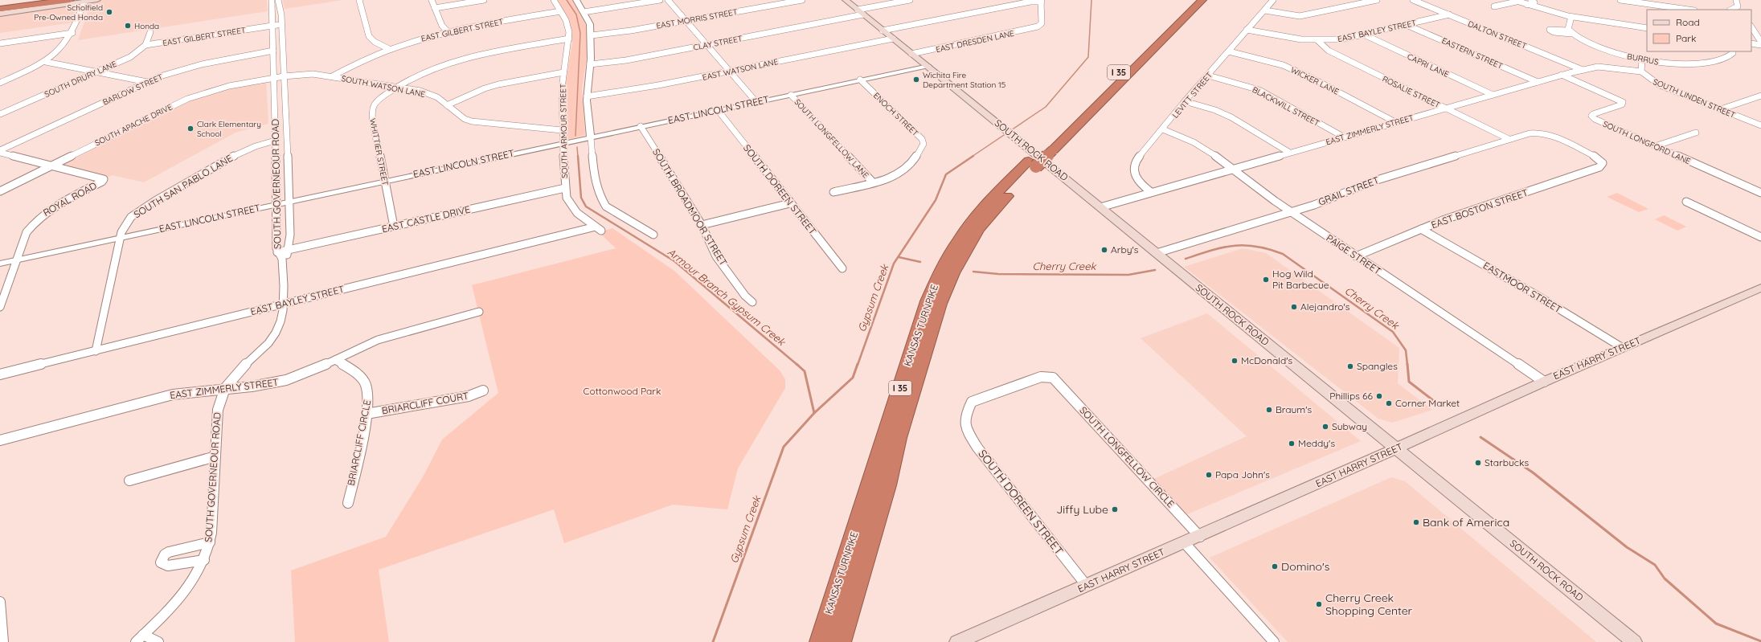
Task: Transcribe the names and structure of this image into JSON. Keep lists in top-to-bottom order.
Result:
{
  "streets": {
    "highway": ["I 35", "KANSAS TURNPIKE"],
    "main road": ["SOUTH ROCK ROAD", "EAST HARRY STREET"],
    "street": [
      "EAST MORRIS STREET",
      "EAST GILBERT STREET",
      "EAST BAYLEY STREET",
      "DALTON STREET",
      "EAST DRESDEN LANE",
      "CLAY STREET",
      "EASTERN STREET",
      "BURRUS",
      "CAPRI LANE",
      "EAST WATSON LANE",
      "SOUTH DRURY LANE",
      "WICKER LANE",
      "SOUTH WATSON LANE",
      "BARLOW STREET",
      "ROSALIE STREET",
      "LEVITT STREET",
      "SOUTH LINDEN STREET",
      "BLACKWILL STREET",
      "EAST LINCOLN STREET",
      "ENOCH STREET",
      "SOUTH APACHE DRIVE",
      "EAST ZIMMERLY STREET",
      "SOUTH ARMOUR STREET",
      "SOUTH LONGFELLOW LANE",
      "SOUTH LONGFORD LANE",
      "WHITTIER STREET",
      "SOUTH GOVERNEOUR ROAD",
      "SOUTH SAN PABLO LANE",
      "SOUTH DOREEN STREET",
      "GRAIL STREET",
      "ROYAL ROAD",
      "SOUTH BROADMOOR STREET",
      "EAST BOSTON STREET",
      "EAST CASTLE DRIVE",
      "PAIGE STREET",
      "EASTMOOR STREET",
      "BRIARCLIFF COURT",
      "BRIARCLIFF CIRCLE",
      "SOUTH LONGFELLOW CIRCLE"
    ]
  },
  "crossings": [
    ["EAST GILBERT STREET", "SOUTH DRURY LANE"],
    ["EAST GILBERT STREET", "SOUTH WATSON LANE"],
    ["EAST GILBERT STREET", "SOUTH ARMOUR STREET"],
    ["EAST GILBERT STREET", "SOUTH GOVERNEOUR ROAD"],
    ["EAST BAYLEY STREET", "DALTON STREET"],
    ["EAST BAYLEY STREET", "EASTERN STREET"],
    ["EAST BAYLEY STREET", "CAPRI LANE"],
    ["EAST BAYLEY STREET", "ROSALIE STREET"],
    ["EAST BAYLEY STREET", "LEVITT STREET"],
    ["EAST BAYLEY STREET", "SOUTH ARMOUR STREET"],
    ["EAST BAYLEY STREET", "SOUTH GOVERNEOUR ROAD"],
    ["EAST BAYLEY STREET", "SOUTH SAN PABLO LANE"],
    ["DALTON STREET", "EAST ZIMMERLY STREET"],
    ["EAST DRESDEN LANE", "SOUTH ROCK ROAD"],
    ["CLAY STREET", "SOUTH ROCK ROAD"],
    ["EASTERN STREET", "EAST ZIMMERLY STREET"],
    ["CAPRI LANE", "EAST ZIMMERLY STREET"],
    ["EAST WATSON LANE", "SOUTH ROCK ROAD"],
    ["WICKER LANE", "LEVITT STREET"],
    ["WICKER LANE", "EAST ZIMMERLY STREET"],
    ["SOUTH WATSON LANE", "SOUTH APACHE DRIVE"],
    ["SOUTH WATSON LANE", "SOUTH ARMOUR STREET"],
    ["SOUTH WATSON LANE", "WHITTIER STREET"],
    ["SOUTH WATSON LANE", "SOUTH GOVERNEOUR ROAD"],
    ["BARLOW STREET", "SOUTH GOVERNEOUR ROAD"],
    ["ROSALIE STREET", "EAST ZIMMERLY STREET"],
    ["ROSALIE STREET", "GRAIL STREET"],
    ["LEVITT STREET", "BLACKWILL STREET"],
    ["LEVITT STREET", "EAST ZIMMERLY STREET"],
    ["LEVITT STREET", "PAIGE STREET"],
    ["SOUTH LINDEN STREET", "EAST ZIMMERLY STREET"],
    ["BLACKWILL STREET", "EAST ZIMMERLY STREET"],
    ["EAST LINCOLN STREET", "ENOCH STREET"],
    ["EAST LINCOLN STREET", "SOUTH ARMOUR STREET"],
    ["EAST LINCOLN STREET", "SOUTH LONGFELLOW LANE"],
    ["EAST LINCOLN STREET", "SOUTH ROCK ROAD"],
    ["EAST LINCOLN STREET", "WHITTIER STREET"],
    ["EAST LINCOLN STREET", "SOUTH GOVERNEOUR ROAD"],
    ["EAST LINCOLN STREET", "SOUTH SAN PABLO LANE"],
    ["EAST LINCOLN STREET", "SOUTH DOREEN STREET"],
    ["EAST LINCOLN STREET", "ROYAL ROAD"],
    ["EAST LINCOLN STREET", "SOUTH BROADMOOR STREET"],
    ["ENOCH STREET", "SOUTH LONGFELLOW LANE"],
    ["SOUTH APACHE DRIVE", "SOUTH GOVERNEOUR ROAD"],
    ["SOUTH APACHE DRIVE", "ROYAL ROAD"],
    ["EAST ZIMMERLY STREET", "SOUTH LONGFORD LANE"],
    ["EAST ZIMMERLY STREET", "SOUTH ROCK ROAD"],
    ["EAST ZIMMERLY STREET", "SOUTH GOVERNEOUR ROAD"],
    ["EAST ZIMMERLY STREET", "PAIGE STREET"],
    ["EAST ZIMMERLY STREET", "BRIARCLIFF CIRCLE"],
    ["SOUTH ARMOUR STREET", "EAST CASTLE DRIVE"],
    ["SOUTH ROCK ROAD", "GRAIL STREET"],
    ["SOUTH ROCK ROAD", "EAST HARRY STREET"],
    ["WHITTIER STREET", "EAST CASTLE DRIVE"],
    ["SOUTH GOVERNEOUR ROAD", "SOUTH SAN PABLO LANE"],
    ["SOUTH GOVERNEOUR ROAD", "EAST CASTLE DRIVE"],
    ["SOUTH DOREEN STREET", "EAST HARRY STREET"],
    ["SOUTH DOREEN STREET", "SOUTH LONGFELLOW CIRCLE"],
    ["GRAIL STREET", "EAST BOSTON STREET"],
    ["GRAIL STREET", "PAIGE STREET"],
    ["EAST BOSTON STREET", "PAIGE STREET"],
    ["EAST BOSTON STREET", "EASTMOOR STREET"],
    ["PAIGE STREET", "EAST HARRY STREET"],
    ["EASTMOOR STREET", "EAST HARRY STREET"],
    ["EAST HARRY STREET", "SOUTH LONGFELLOW CIRCLE"],
    ["BRIARCLIFF COURT", "BRIARCLIFF CIRCLE"]
  ],
  "water": ["Cherry Creek", "Armour Branch Gypsum Creek", "Gypsum Creek"],
  "parks": ["Cottonwood Park"],
  "places": [
    "Scholfield Pre-Owned Honda",
    "Honda",
    "Wichita Fire Department Station 15",
    "Clark Elementary School",
    "Arby's",
    "Hog Wild Pit Barbecue",
    "Alejandro's",
    "McDonald's",
    "Spangles",
    "Phillips 66",
    "Corner Market",
    "Braum's",
    "Subway",
    "Meddy's",
    "Starbucks",
    "Papa John's",
    "Jiffy Lube",
    "Bank of America",
    "Domino's",
    "Cherry Creek Shopping Center"
  ],
  "legend": ["Road", "Park"]
}
